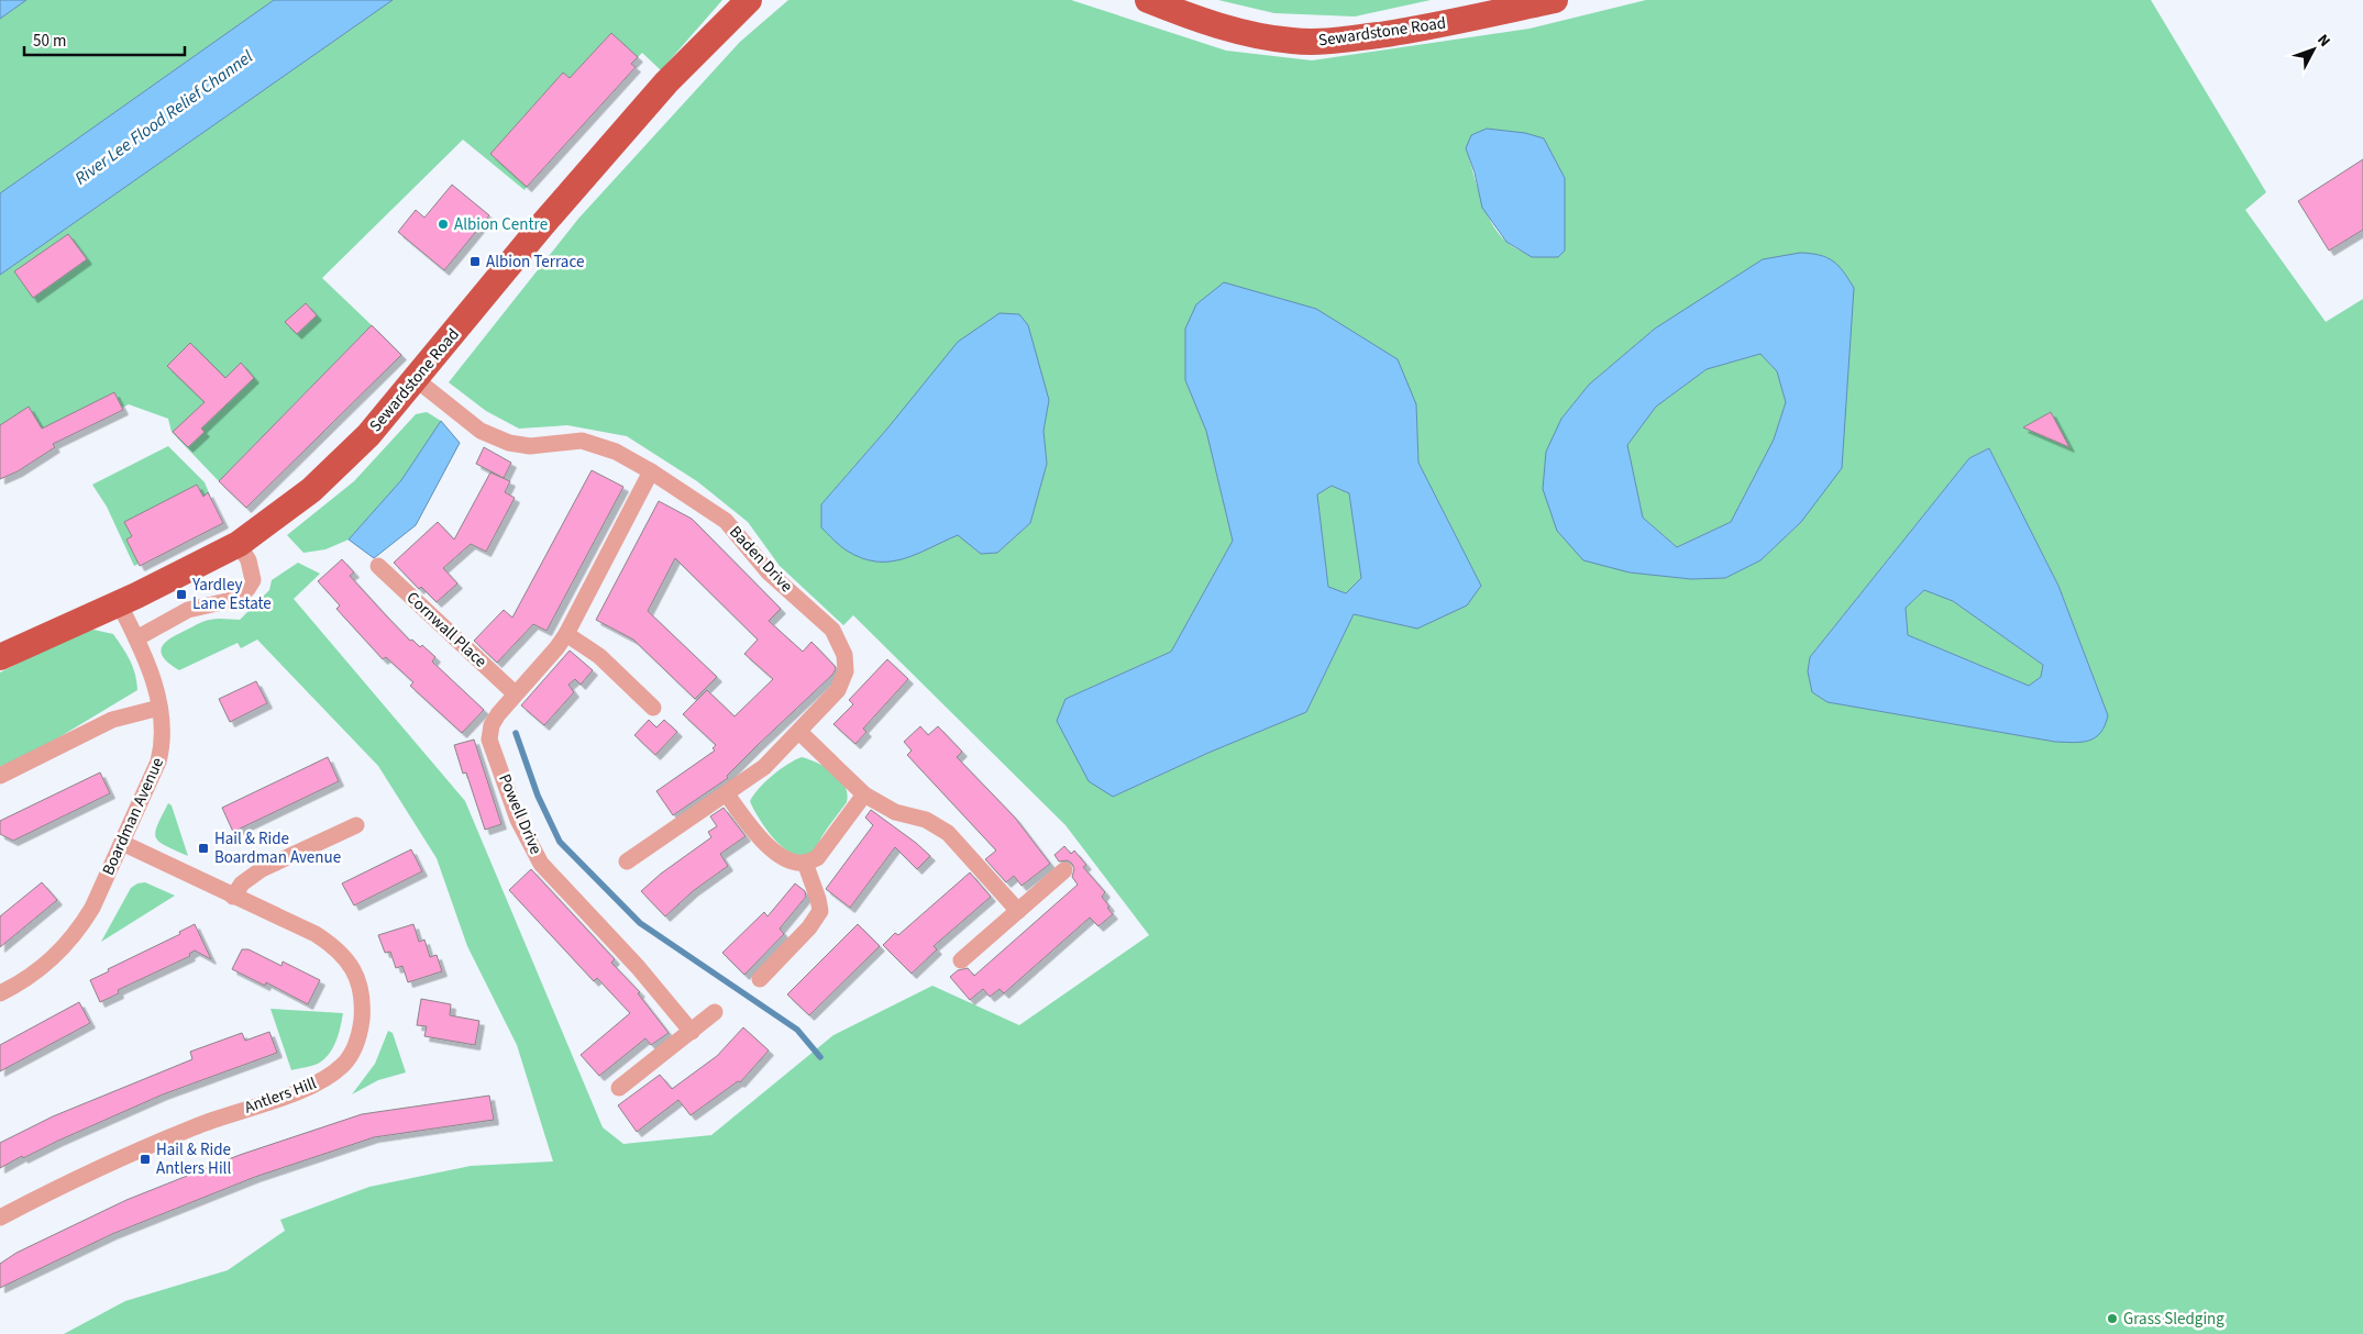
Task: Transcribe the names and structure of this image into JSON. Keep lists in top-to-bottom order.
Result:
{
  "streets": {
    "main road": ["Sewardstone Road"],
    "street": [
      "Baden Drive",
      "Cornwall Place",
      "Powell Drive",
      "Boardman Avenue",
      "Antlers Hill"
    ]
  },
  "crossings": [
    ["Sewardstone Road", "Baden Drive"],
    ["Sewardstone Road", "Boardman Avenue"],
    ["Baden Drive", "Powell Drive"],
    ["Cornwall Place", "Powell Drive"],
    ["Boardman Avenue", "Antlers Hill"]
  ],
  "water": ["River Lee Flood Relief Channel"],
  "places": {
    "other": ["Albion Centre", "Grass Sledging"],
    "transit": [
      "Albion Terrace",
      "Yardley Lane Estate",
      "Hail & Ride Boardman Avenue",
      "Hail & Ride Antlers Hill"
    ]
  },
  "scale_bar": "50 m",
  "north": "top right"
}
